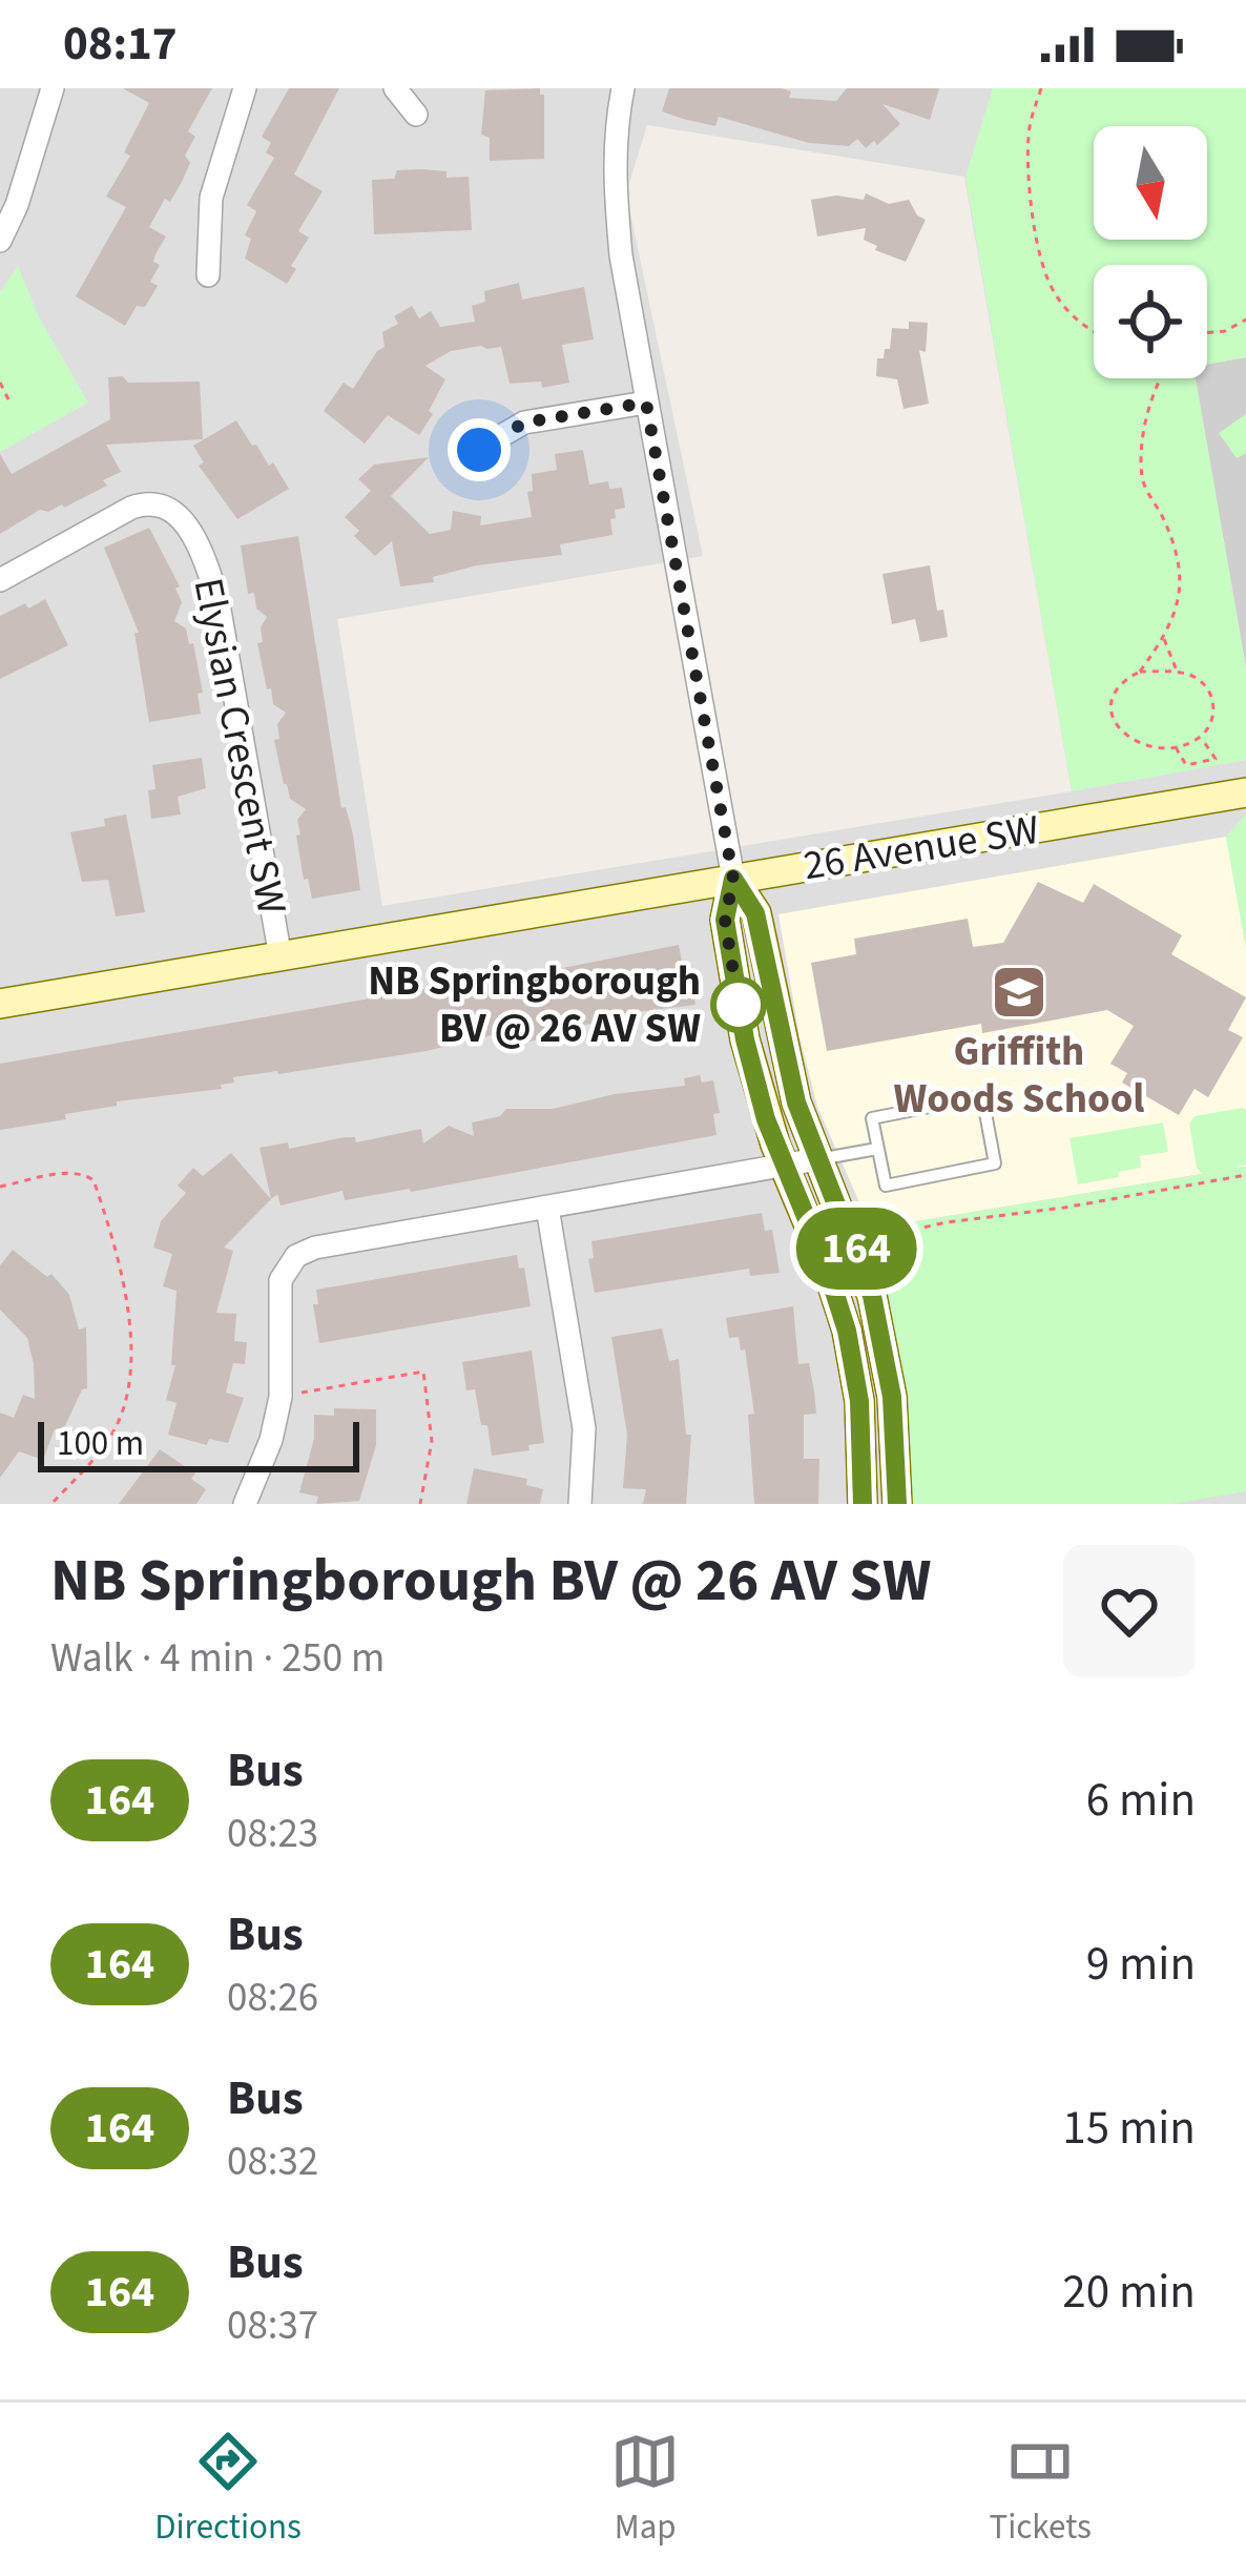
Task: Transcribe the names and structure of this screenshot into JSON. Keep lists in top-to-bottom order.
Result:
{
  "streets": {
    "street": ["Elysian Crescent SW", "26 Avenue SW"]
  },
  "crossings": [
    ["Elysian Crescent SW", "26 Avenue SW"]
  ],
  "places": {
    "school or university": ["Griffith Woods School"],
    "other": ["NB Springborough BV @ 26 AV SW"]
  },
  "lines": ["bus line 164"],
  "scale_bar": "100 m",
  "north": "bottom",
  "page": {
    "status": "08:17",
    "on_map": "164",
    "scale": "100 m",
    "heading": ["NB Springborough BV @ 26 AV SW", "Walk · 4 min · 250 m"],
    "list": [
      {
        "mark": "164",
        "name": "Bus",
        "note": "08:23",
        "value": "6 min"
      },
      {
        "mark": "164",
        "name": "Bus",
        "note": "08:26",
        "value": "9 min"
      },
      {
        "mark": "164",
        "name": "Bus",
        "note": "08:32",
        "value": "15 min"
      },
      {
        "mark": "164",
        "name": "Bus",
        "note": "08:37",
        "value": "20 min"
      }
    ],
    "tabs": ["Directions", "Map", "Tickets"]
  }
}
